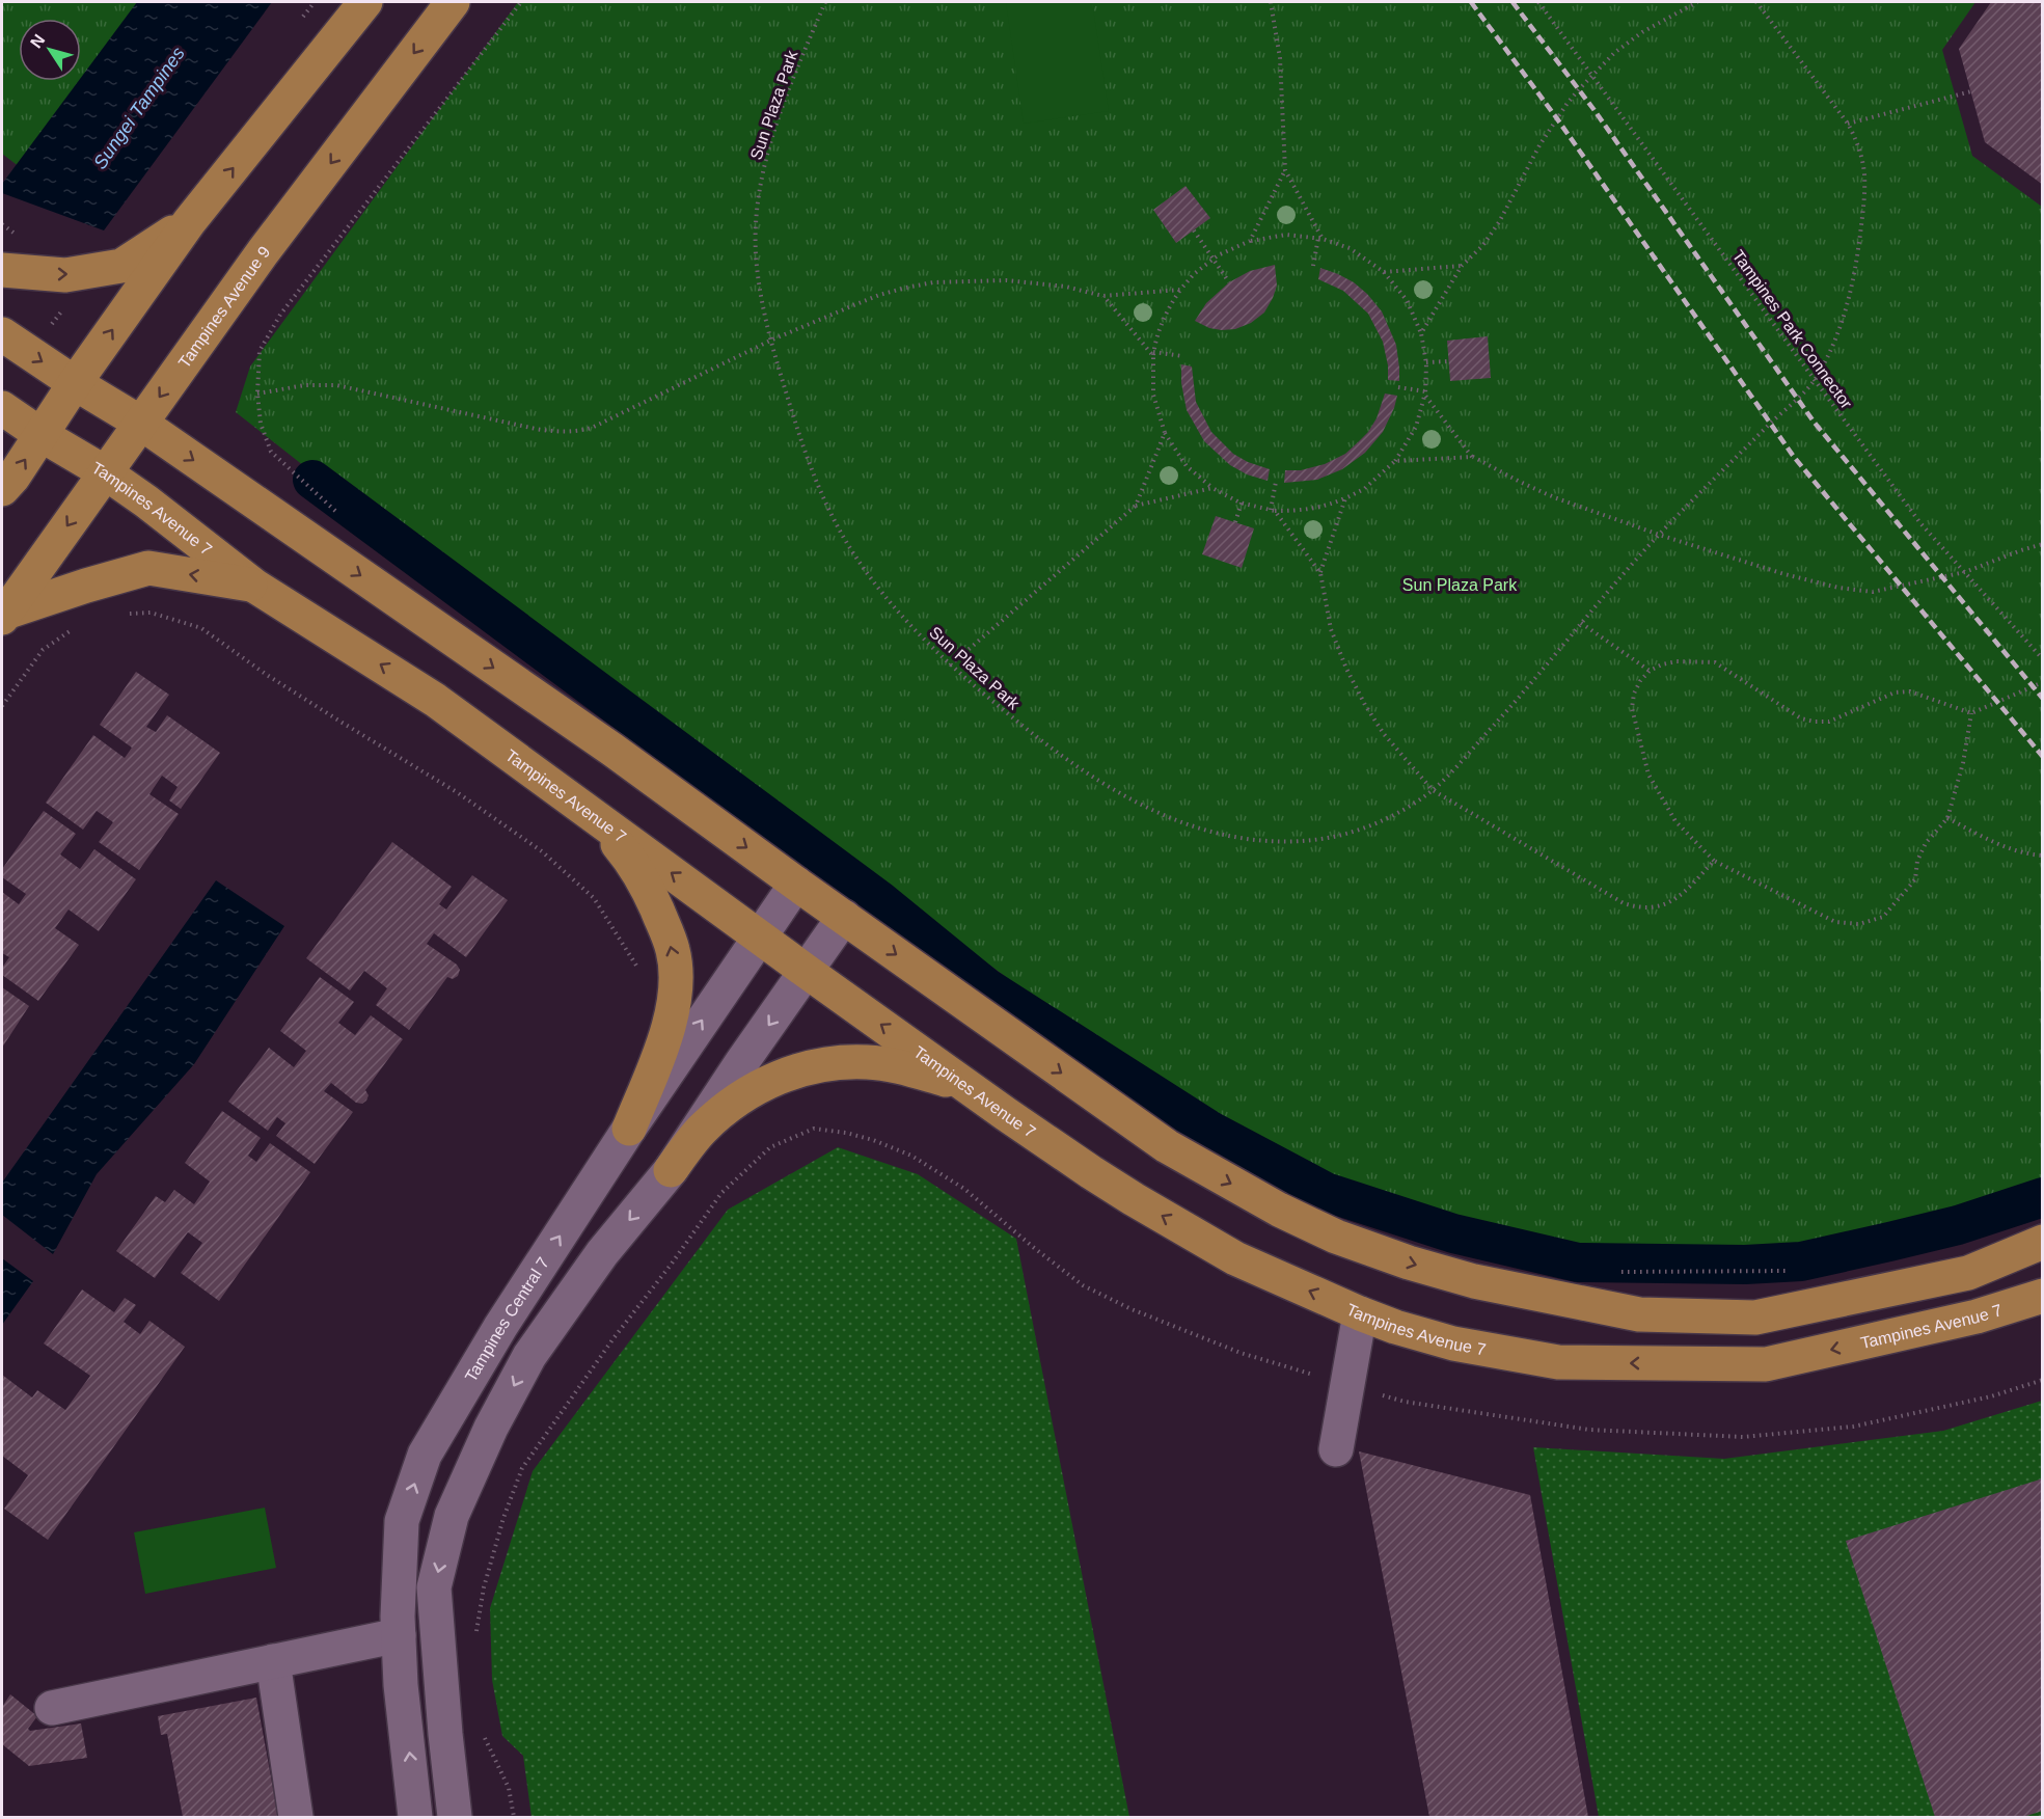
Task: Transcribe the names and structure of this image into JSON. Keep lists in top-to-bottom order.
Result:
{
  "streets": {
    "main road": ["Tampines Avenue 9", "Tampines Avenue 7"],
    "street": ["Tampines Central 7"],
    "path": ["Sun Plaza Park", "Tampines Park Connector"]
  },
  "crossings": [
    ["Sun Plaza Park", "Tampines Park Connector"],
    ["Tampines Avenue 9", "Tampines Avenue 7"],
    ["Tampines Avenue 7", "Tampines Central 7"]
  ],
  "water": ["Sungei Tampines"],
  "parks": ["Sun Plaza Park"],
  "north": "top left"
}
